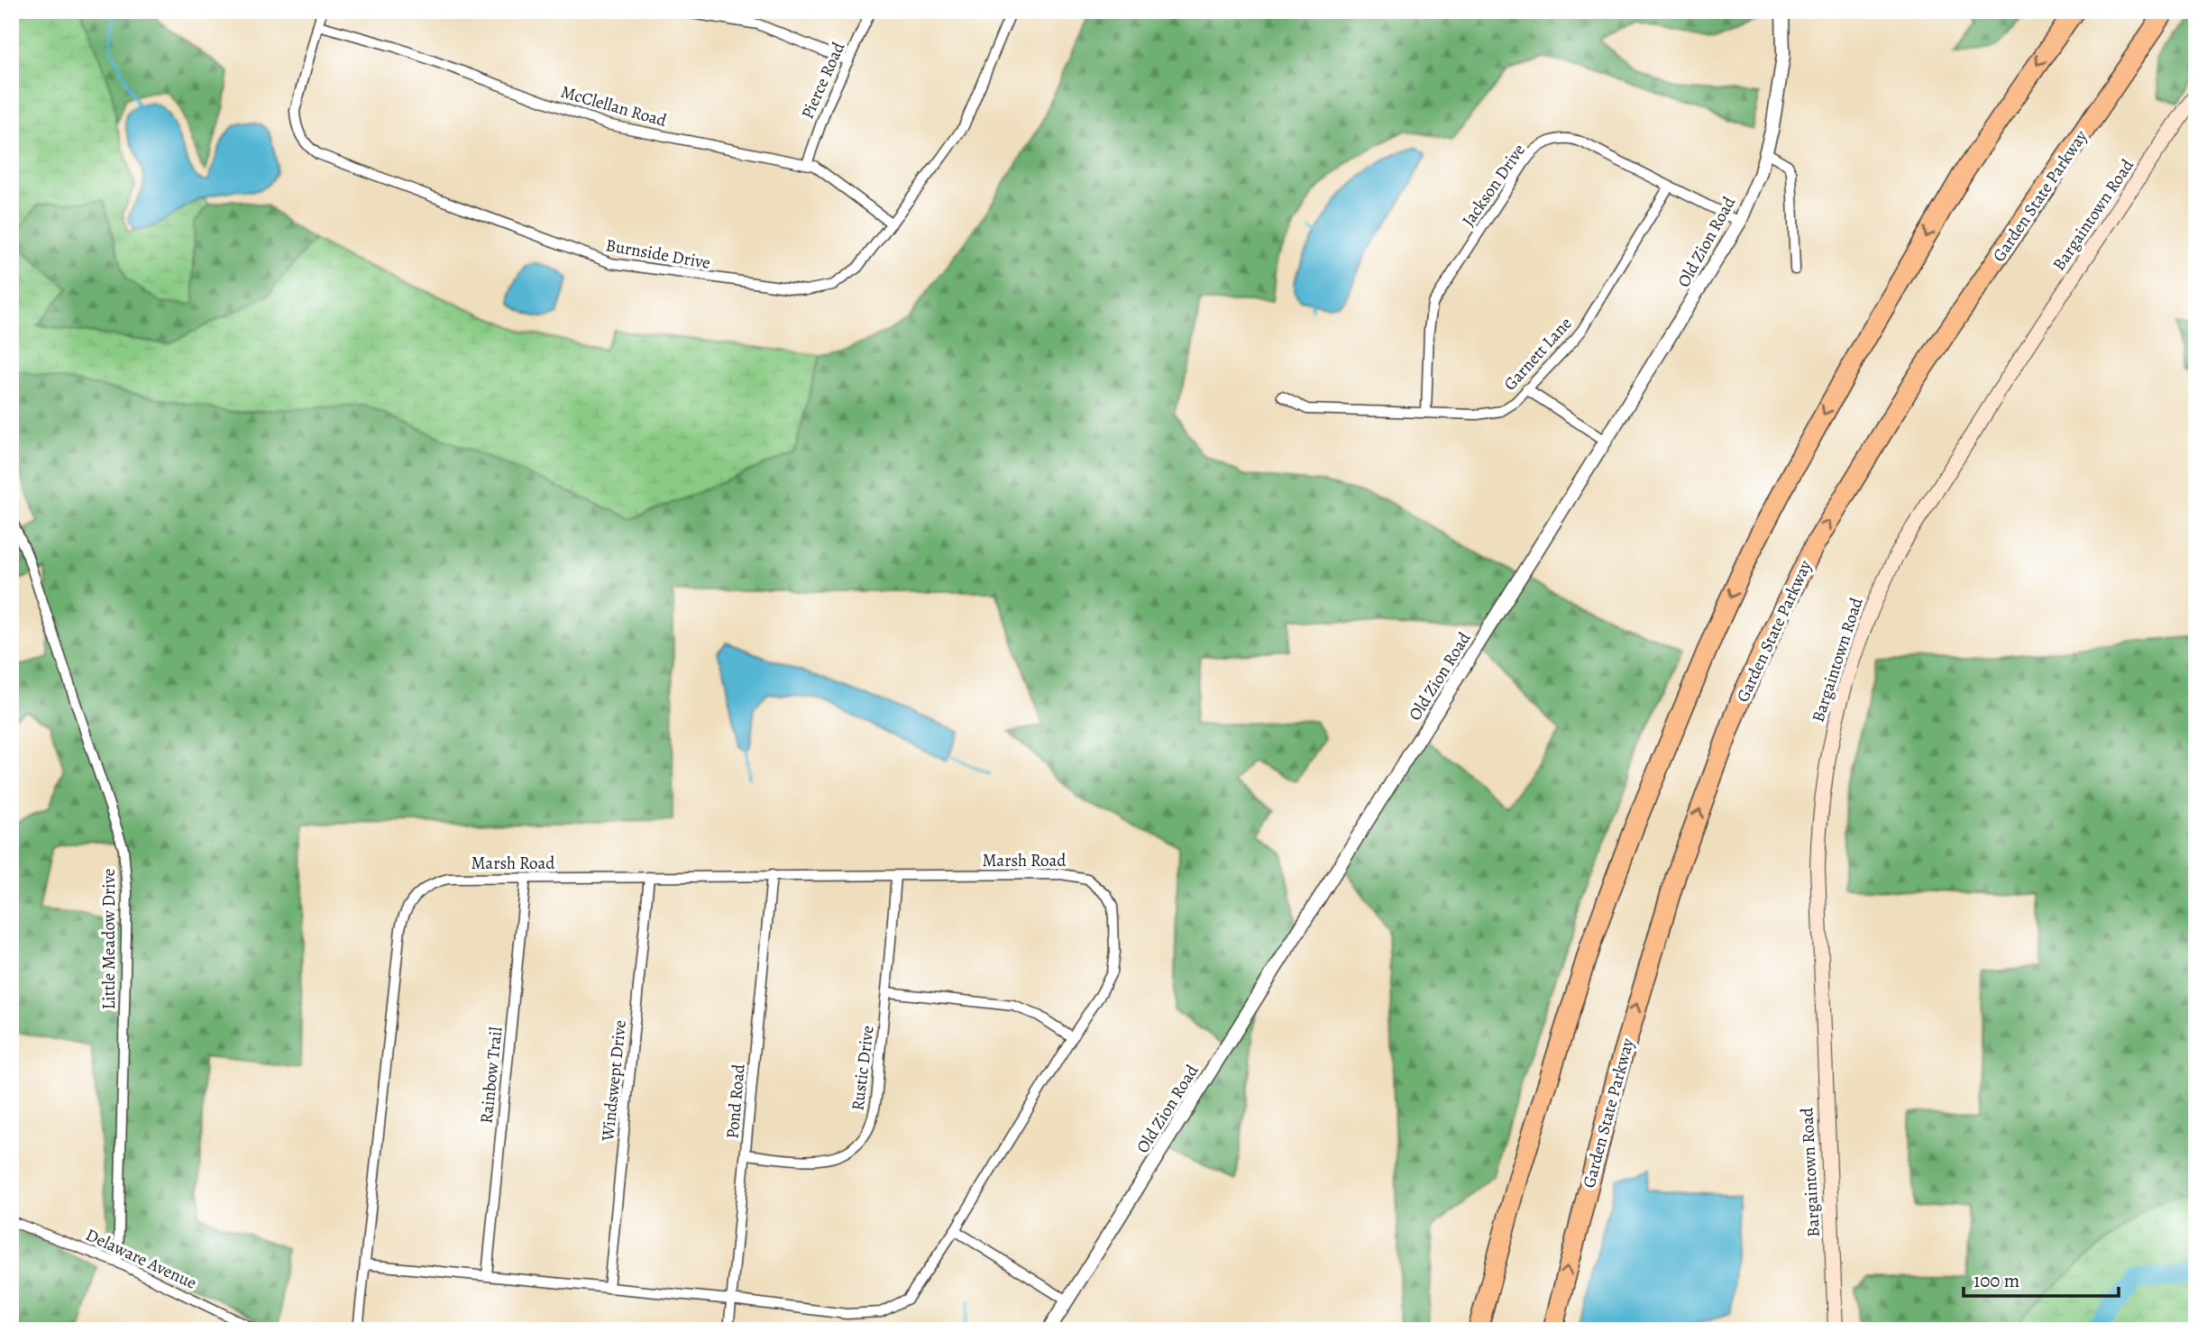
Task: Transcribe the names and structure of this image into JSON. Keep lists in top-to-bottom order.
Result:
{
  "streets": {
    "highway": ["Garden State Parkway"],
    "main road": ["Bargaintown Road"],
    "street": [
      "Pierce Road",
      "McClellan Road",
      "Jackson Drive",
      "Old Zion Road",
      "Burnside Drive",
      "Garnett Lane",
      "Marsh Road",
      "Little Meadow Drive",
      "Rustic Drive",
      "Rainbow Trail",
      "Windswept Drive",
      "Pond Road",
      "Delaware Avenue"
    ]
  },
  "crossings": [
    ["Pierce Road", "McClellan Road"],
    ["McClellan Road", "Burnside Drive"],
    ["Jackson Drive", "Old Zion Road"],
    ["Jackson Drive", "Garnett Lane"],
    ["Marsh Road", "Rustic Drive"],
    ["Marsh Road", "Rainbow Trail"],
    ["Marsh Road", "Windswept Drive"],
    ["Marsh Road", "Pond Road"],
    ["Little Meadow Drive", "Delaware Avenue"],
    ["Rustic Drive", "Pond Road"]
  ],
  "scale_bar": "100 m"
}
